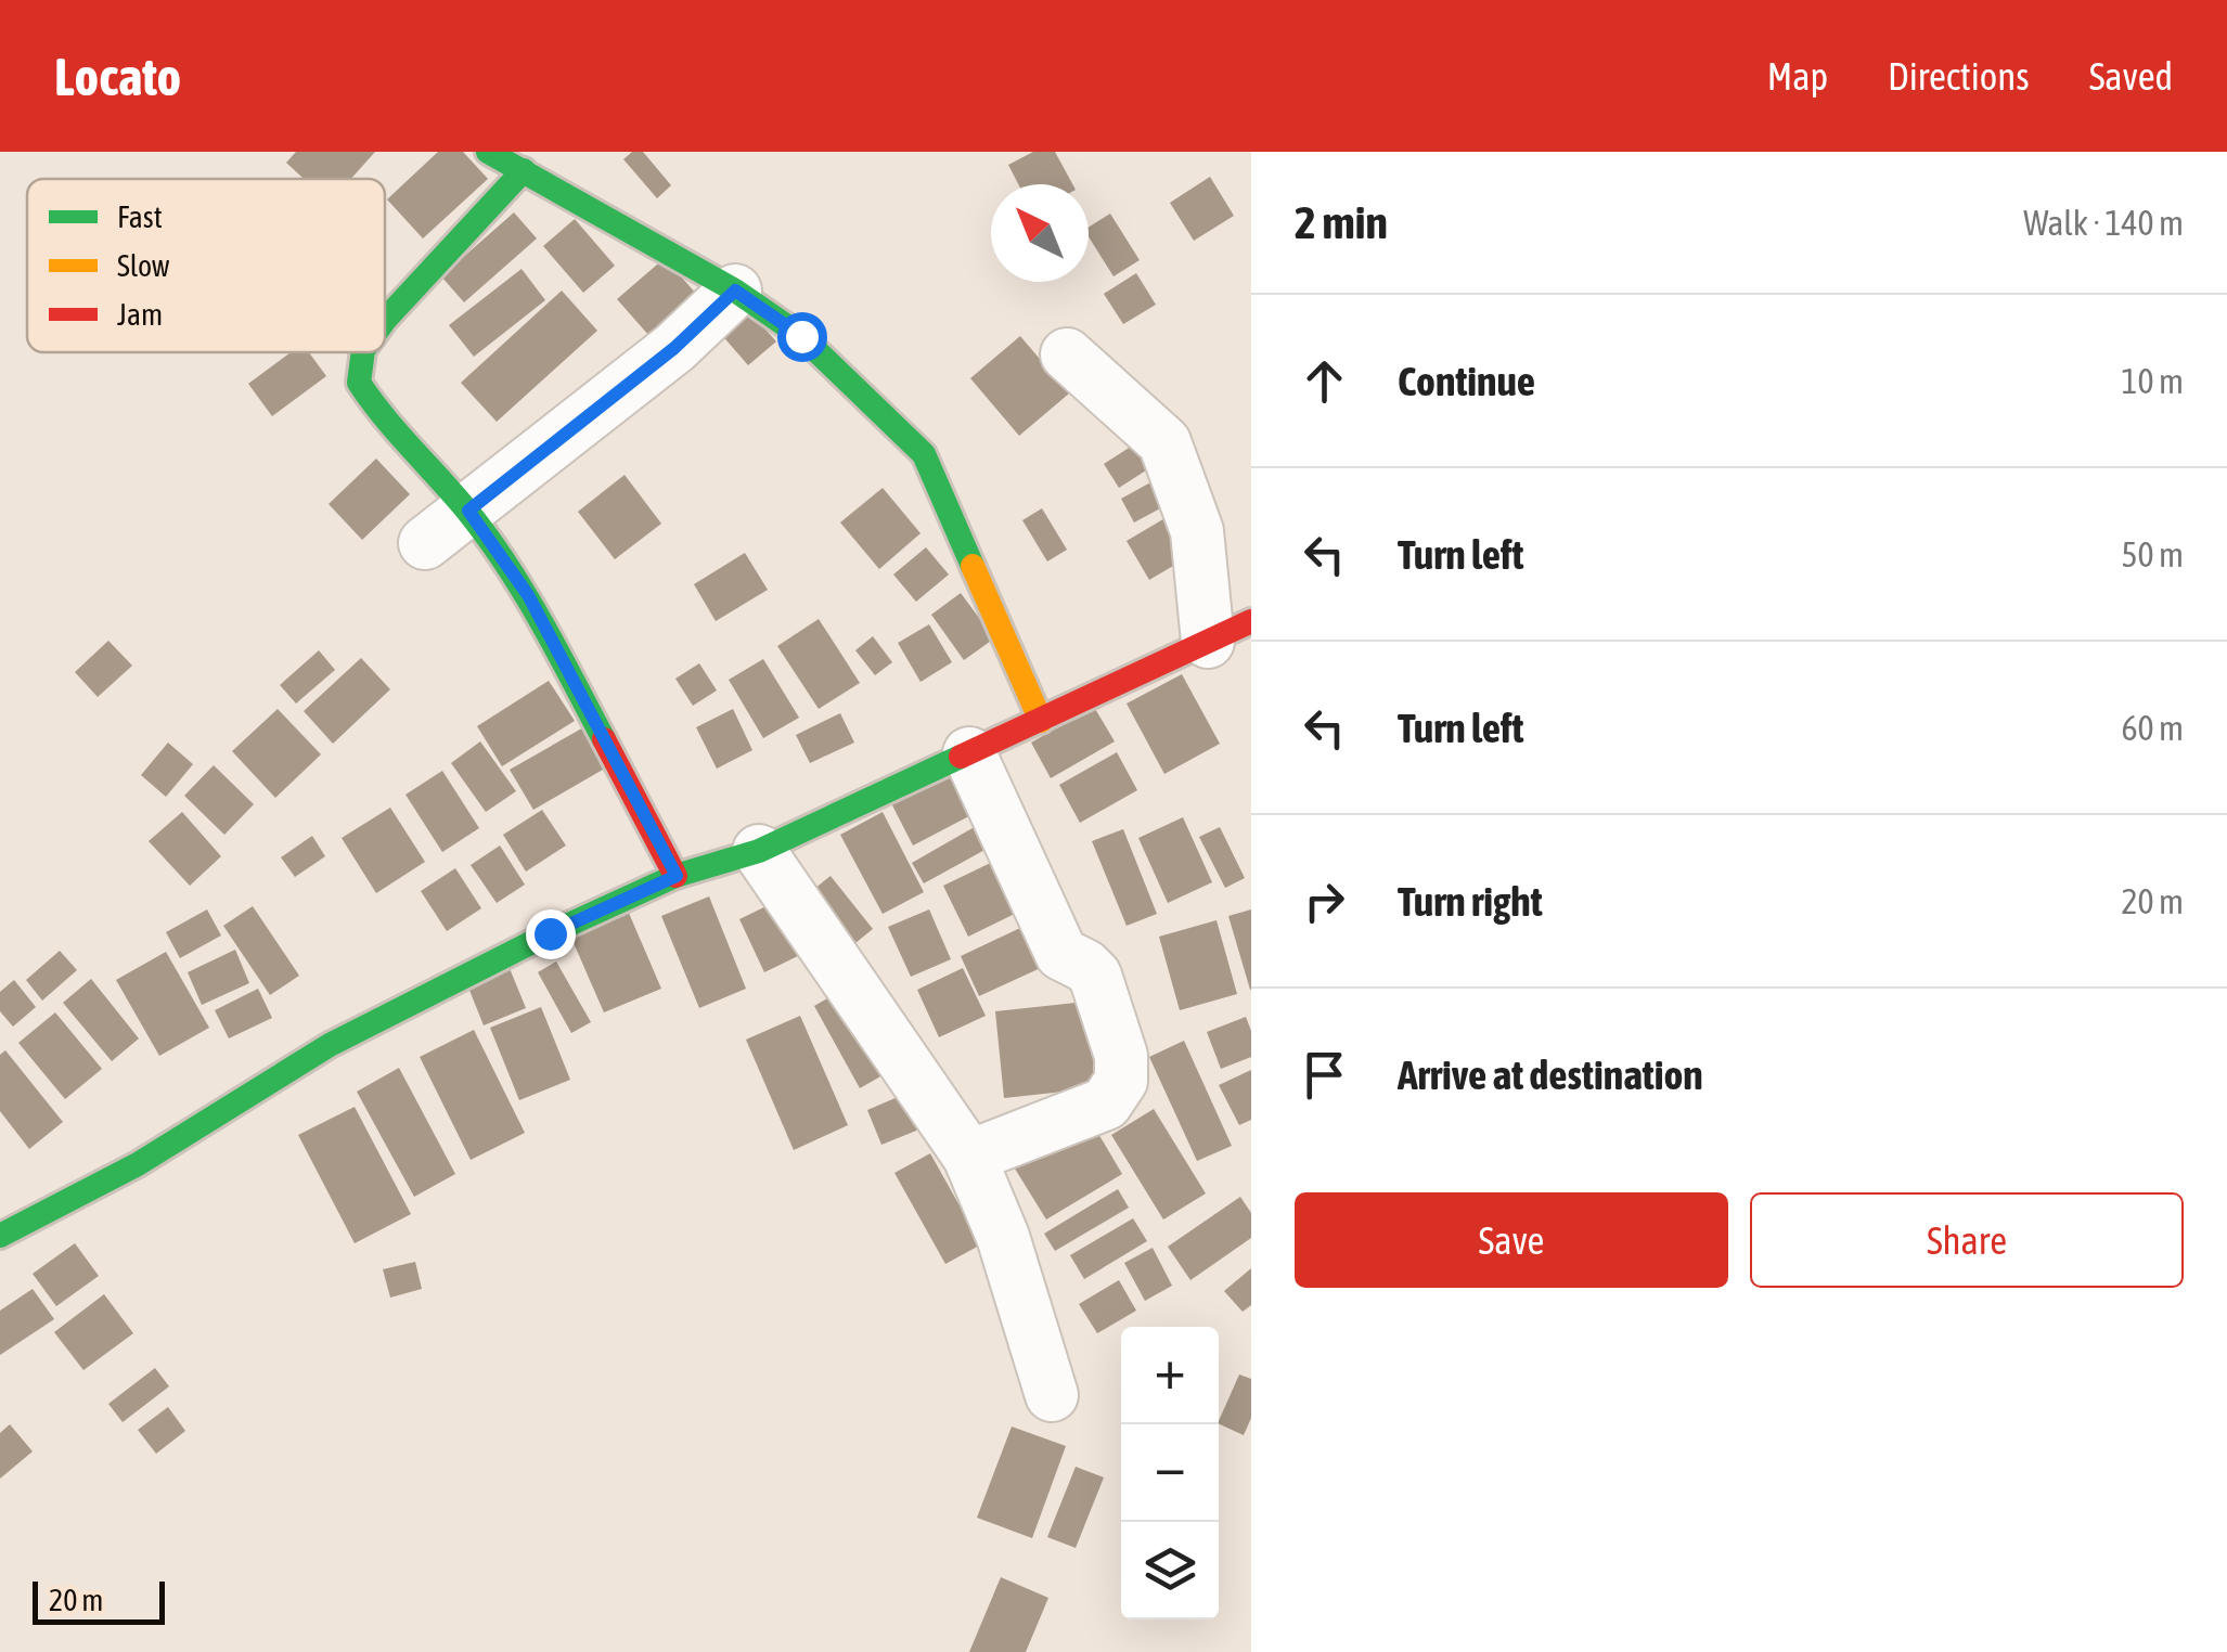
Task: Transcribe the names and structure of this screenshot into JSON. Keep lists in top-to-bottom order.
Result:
{
  "legend": ["Fast", "Slow", "Jam"],
  "scale_bar": "20 m",
  "north": "top left",
  "page": {
    "header": "Locato",
    "nav": ["Map", "Directions", "Saved"],
    "heading": ["2 min", "Walk · 140 m"],
    "list": [
      ["Continue", "10 m"],
      ["Turn left", "50 m"],
      ["Turn left", "60 m"],
      ["Turn right", "20 m"],
      "Arrive at destination"
    ],
    "buttons": ["Save", "Share"],
    "map_buttons": ["+", "−"],
    "scale": "20 m"
  }
}
